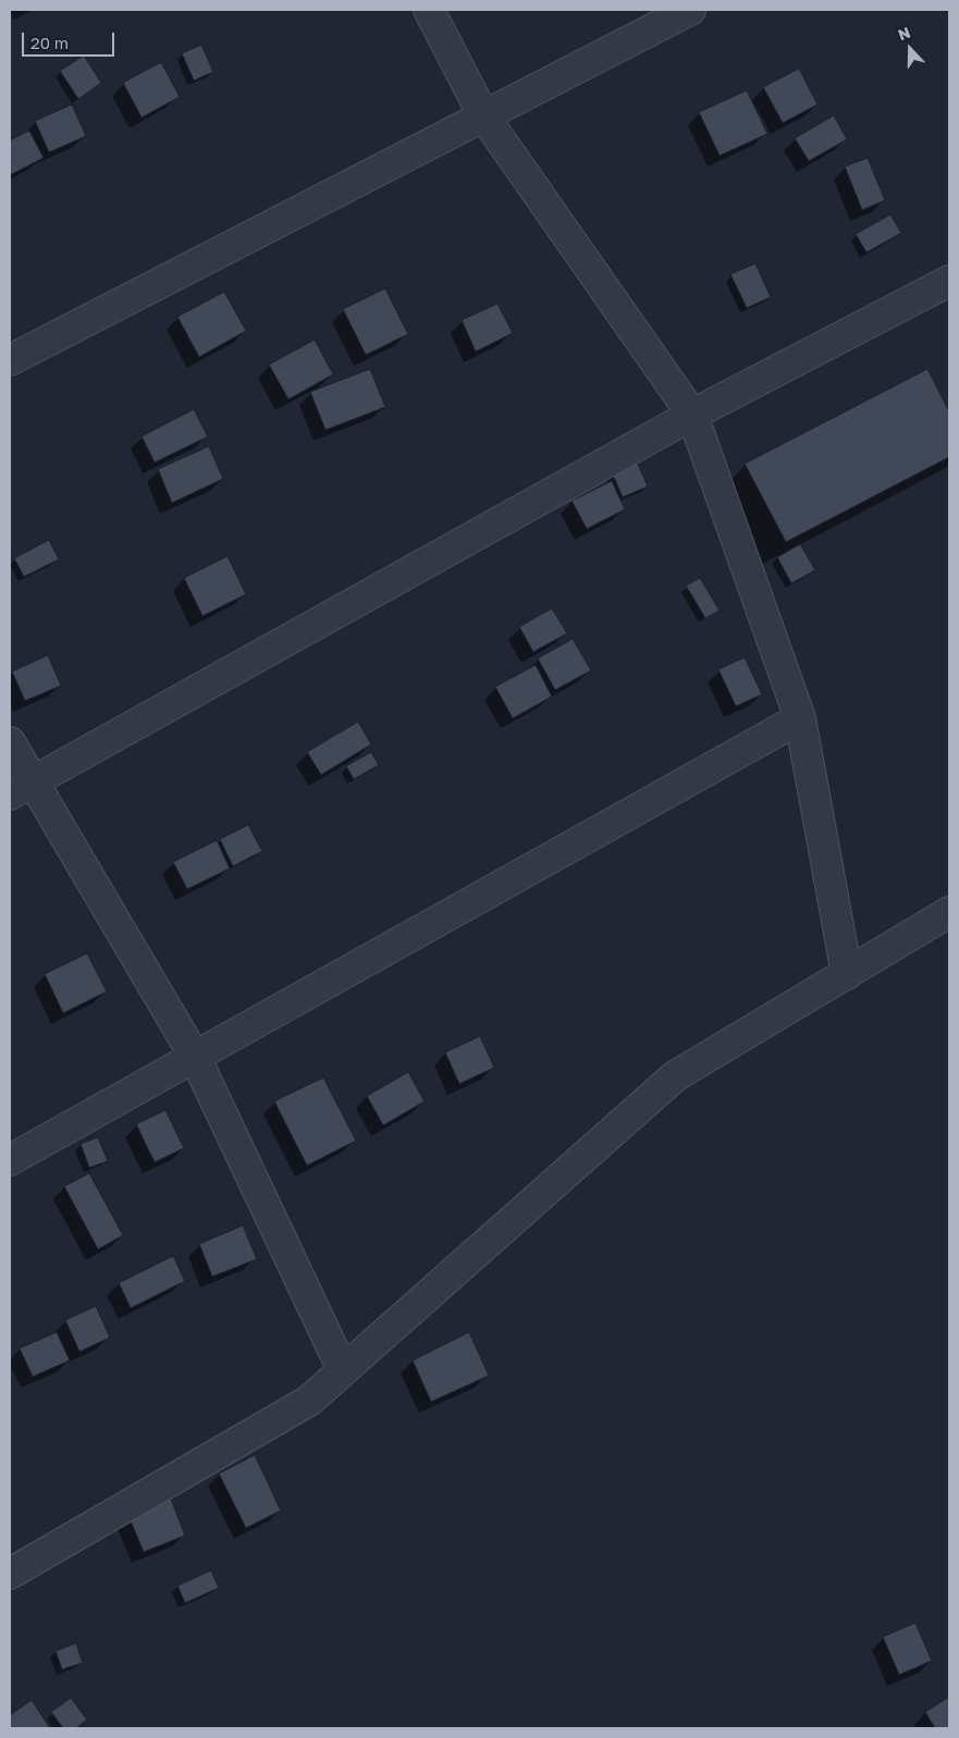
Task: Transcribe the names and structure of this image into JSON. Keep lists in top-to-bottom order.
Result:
{
  "scale_bar": "20 m",
  "north": "top"
}
